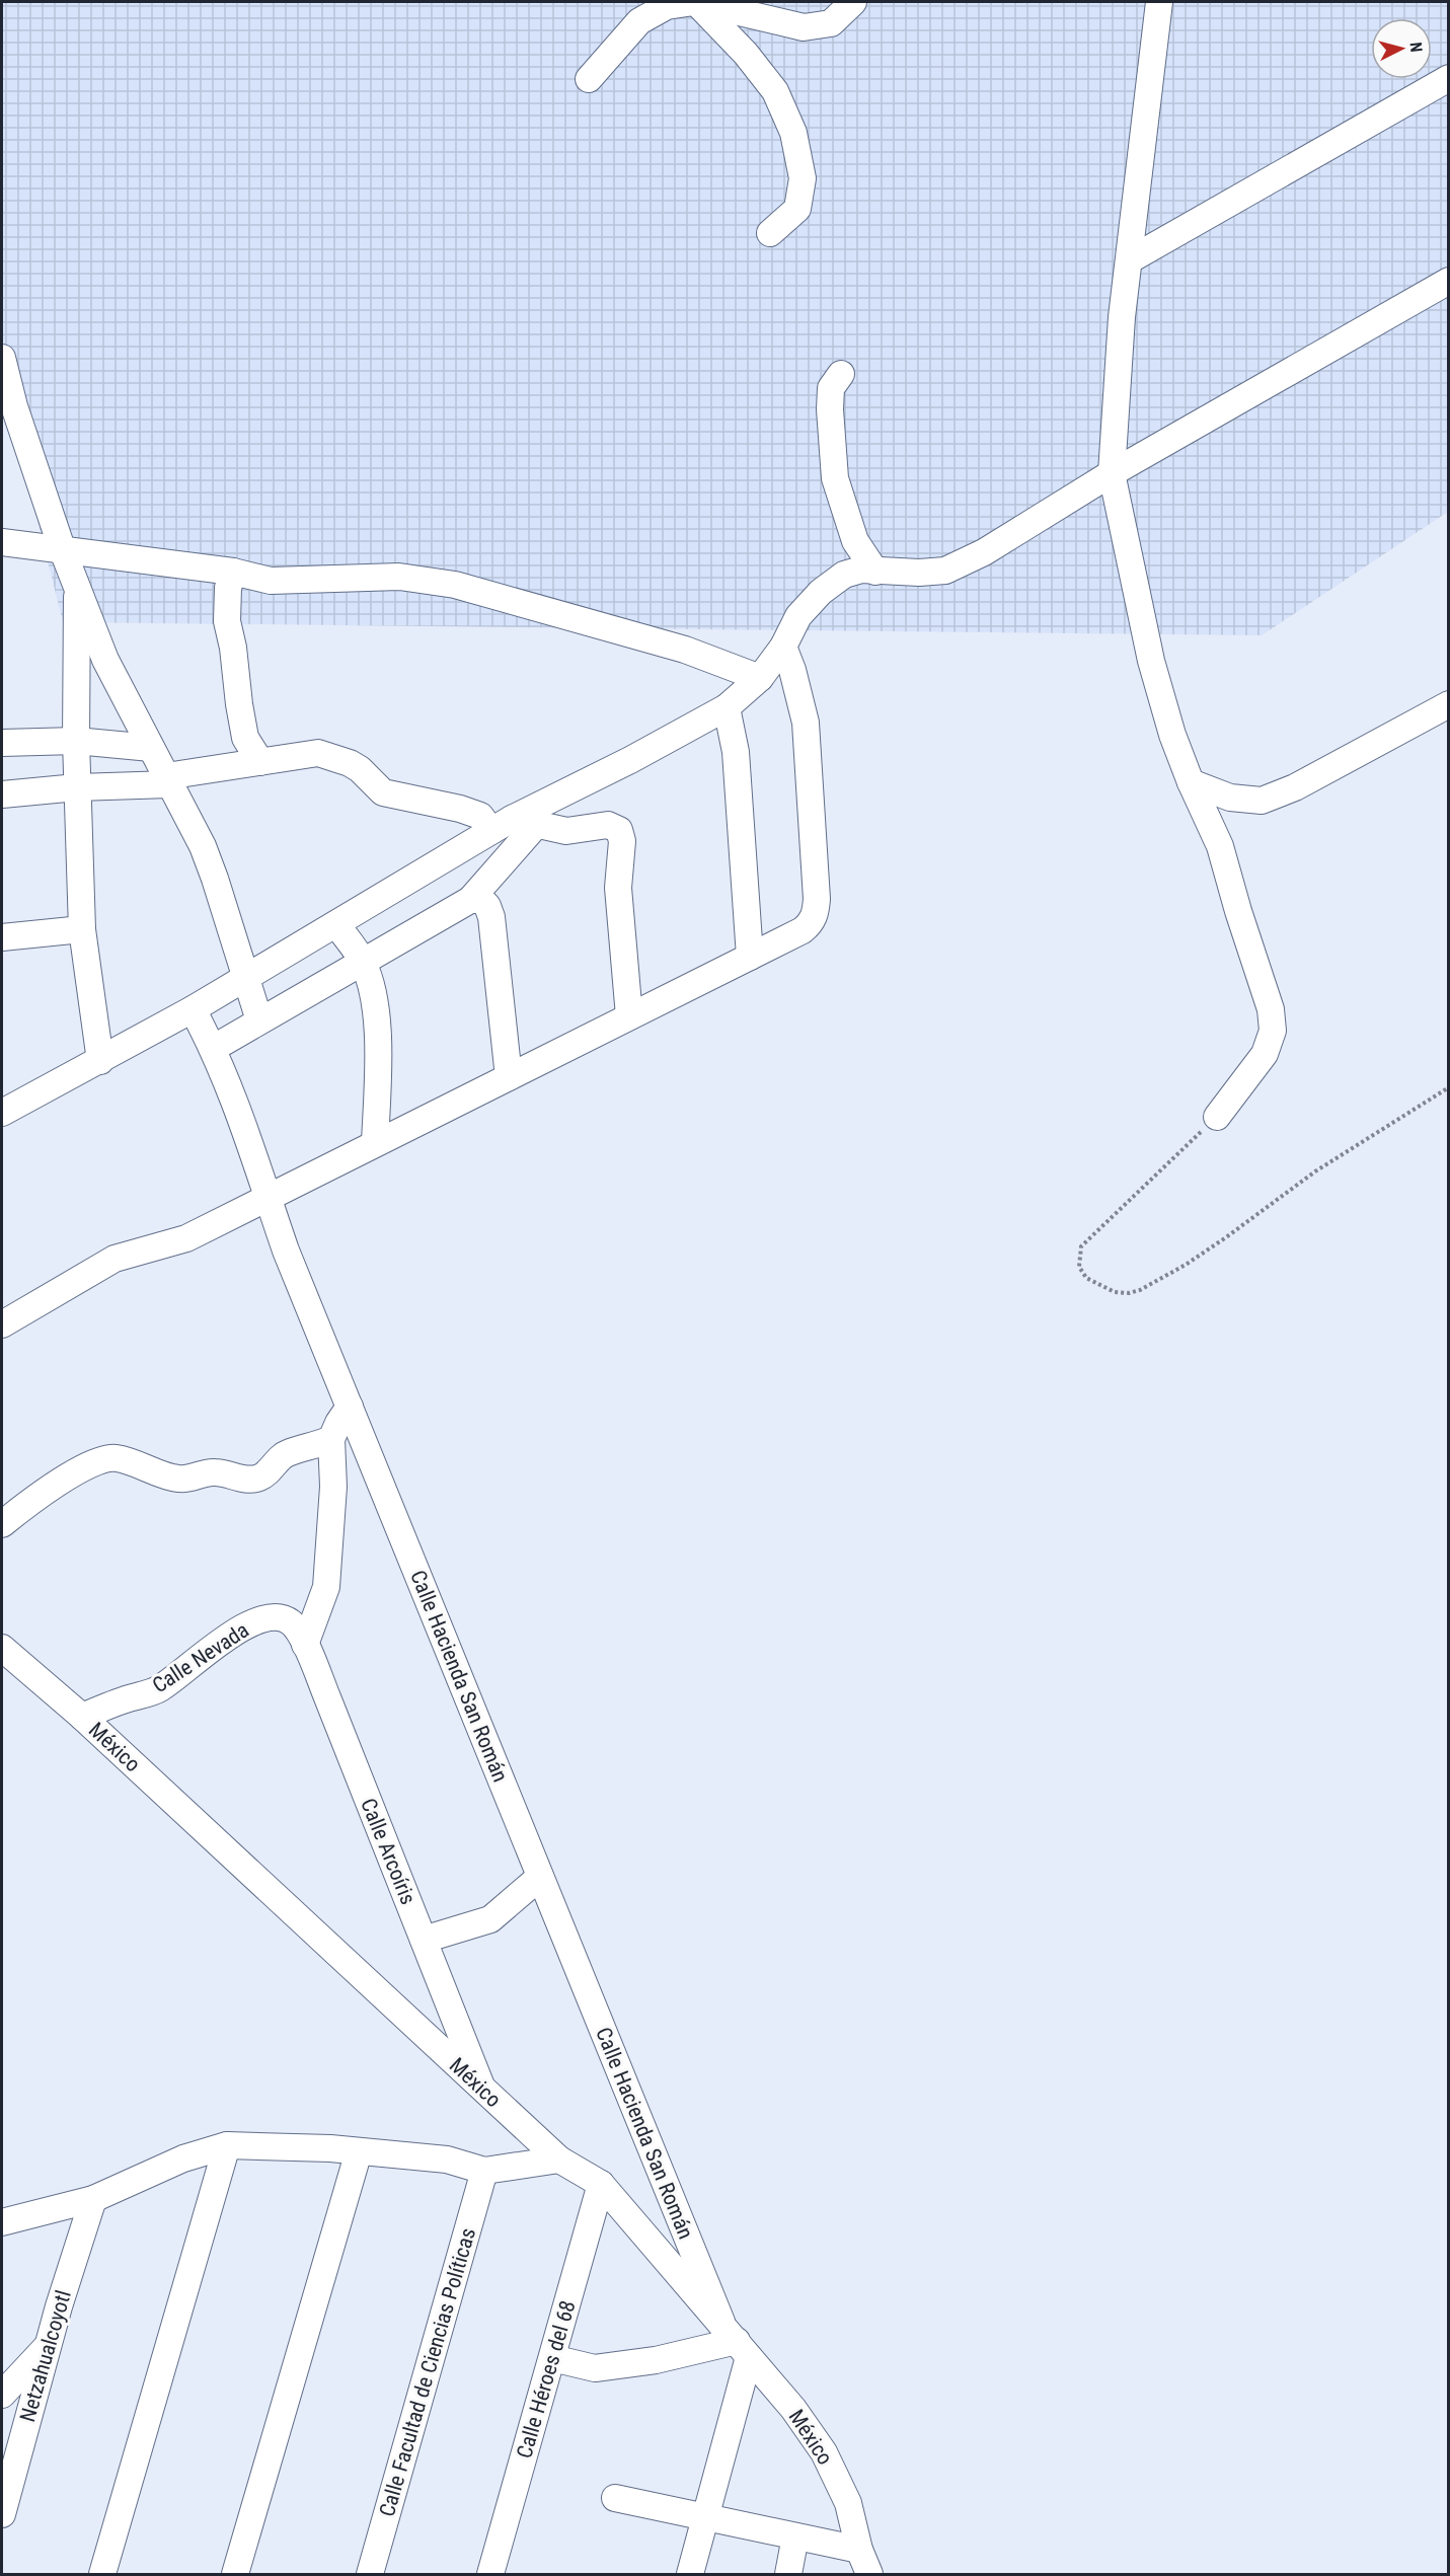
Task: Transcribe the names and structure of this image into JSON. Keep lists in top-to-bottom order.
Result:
{
  "streets": {
    "street": [
      "Calle Nevada",
      "Calle Hacienda San Román",
      "México",
      "Calle Arcoíris",
      "Netzahualcoyotl",
      "Calle Facultad de Ciencias Políticas",
      "Calle Héroes del 68"
    ]
  },
  "crossings": [
    ["Calle Nevada", "México"],
    ["Calle Nevada", "Calle Arcoíris"],
    ["Calle Hacienda San Román", "México"],
    ["México", "Calle Arcoíris"],
    ["México", "Calle Héroes del 68"]
  ],
  "north": "right"
}
